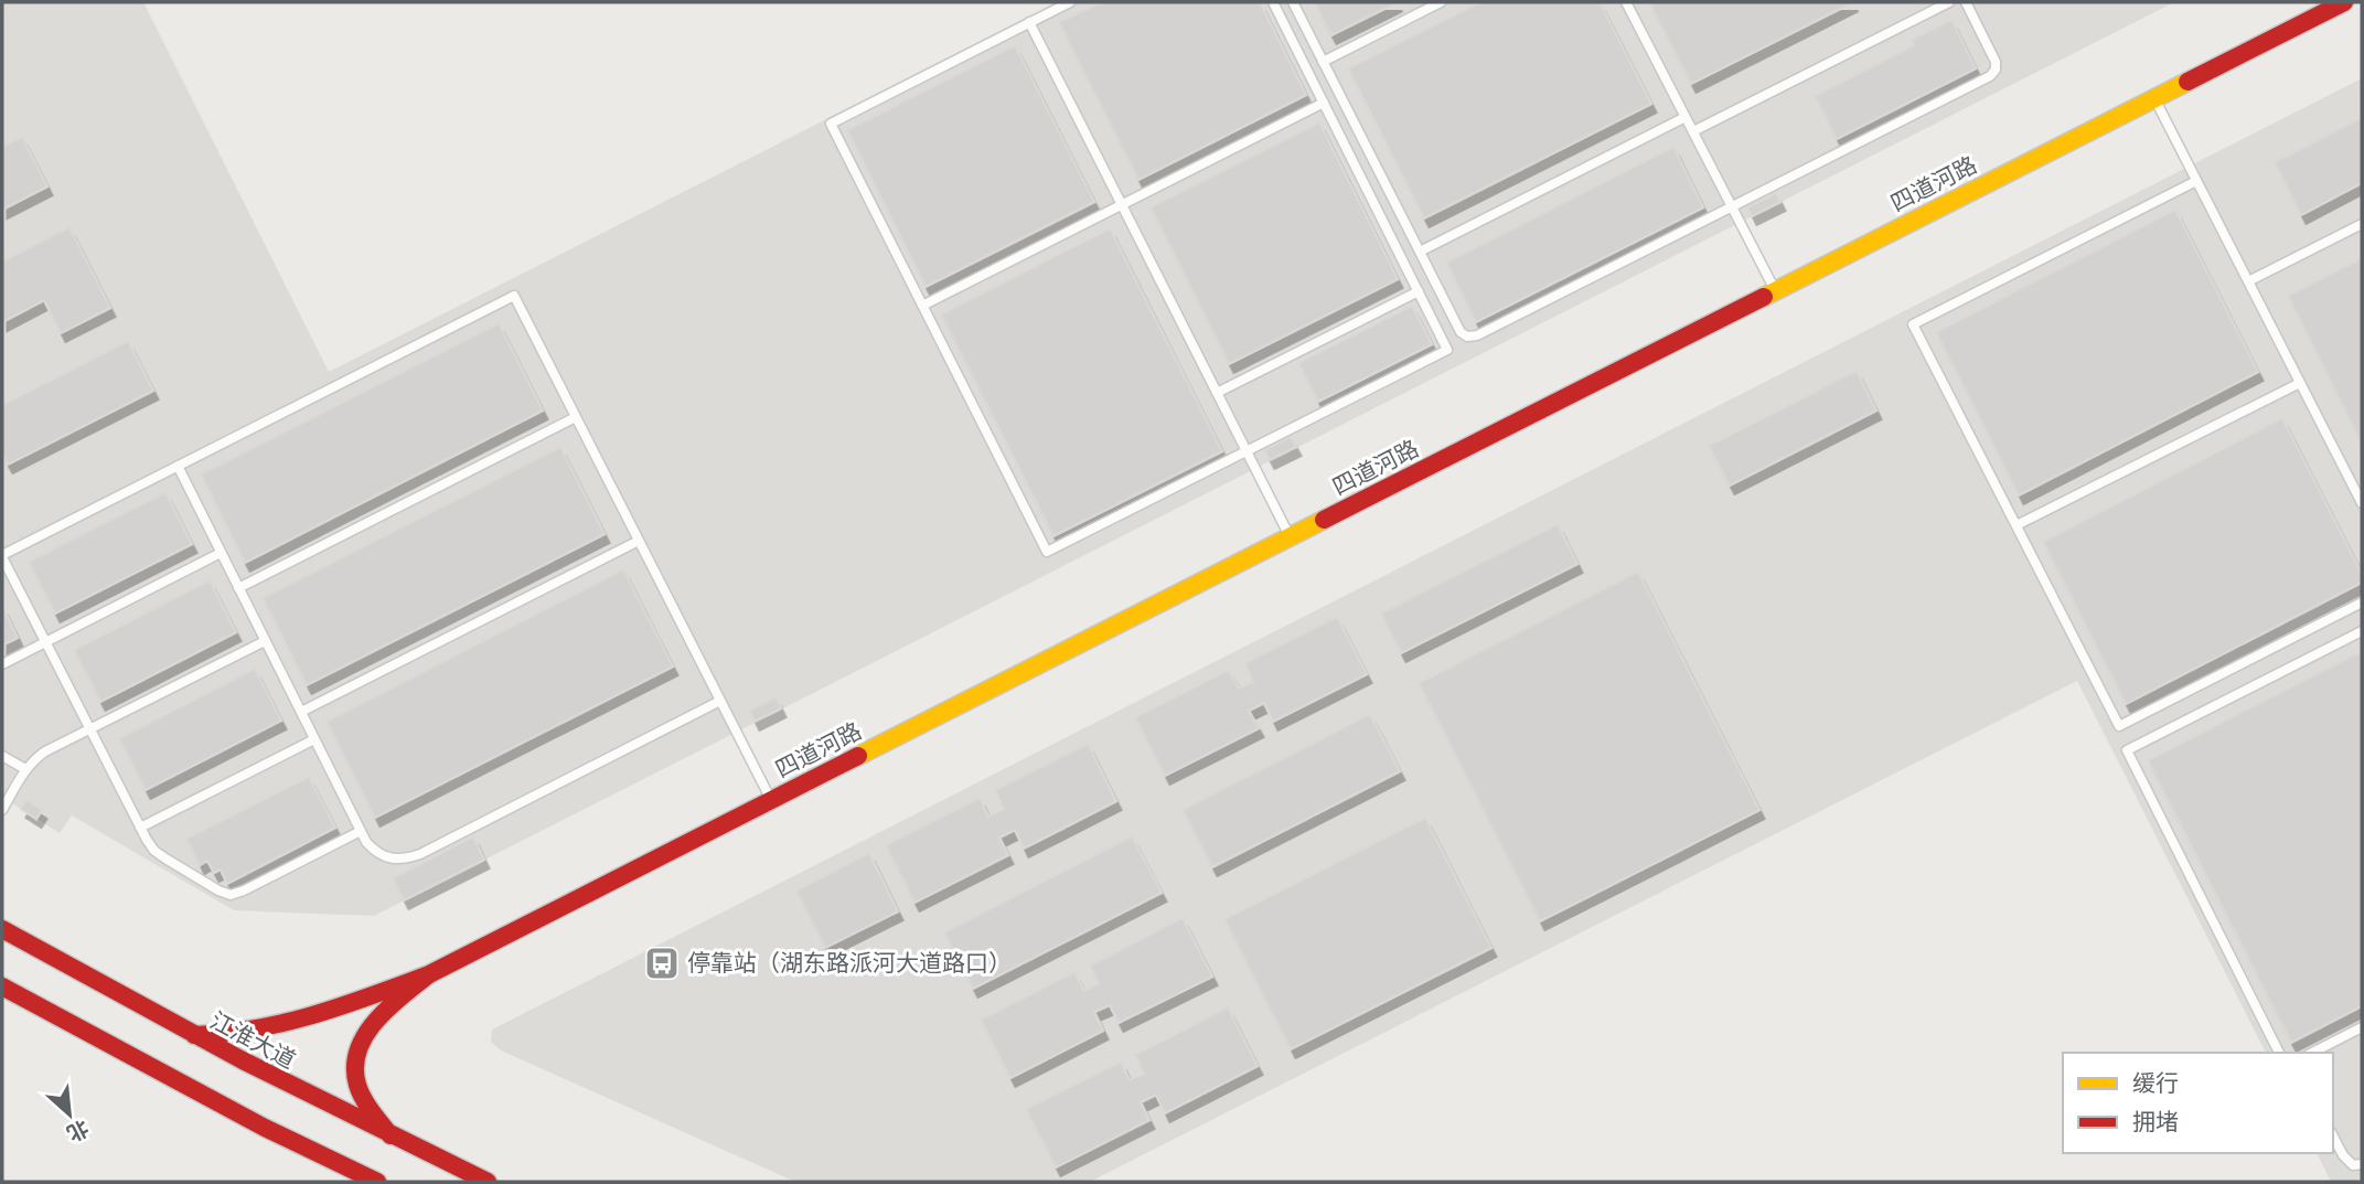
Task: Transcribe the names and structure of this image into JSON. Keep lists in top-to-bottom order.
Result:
{
  "streets": {
    "street": ["四道河路", "江淮大道"]
  },
  "places": {
    "bus stop": ["停靠站（湖东路派河大道路口）"]
  },
  "legend": ["缓行", "拥堵"],
  "north": "bottom right"
}
